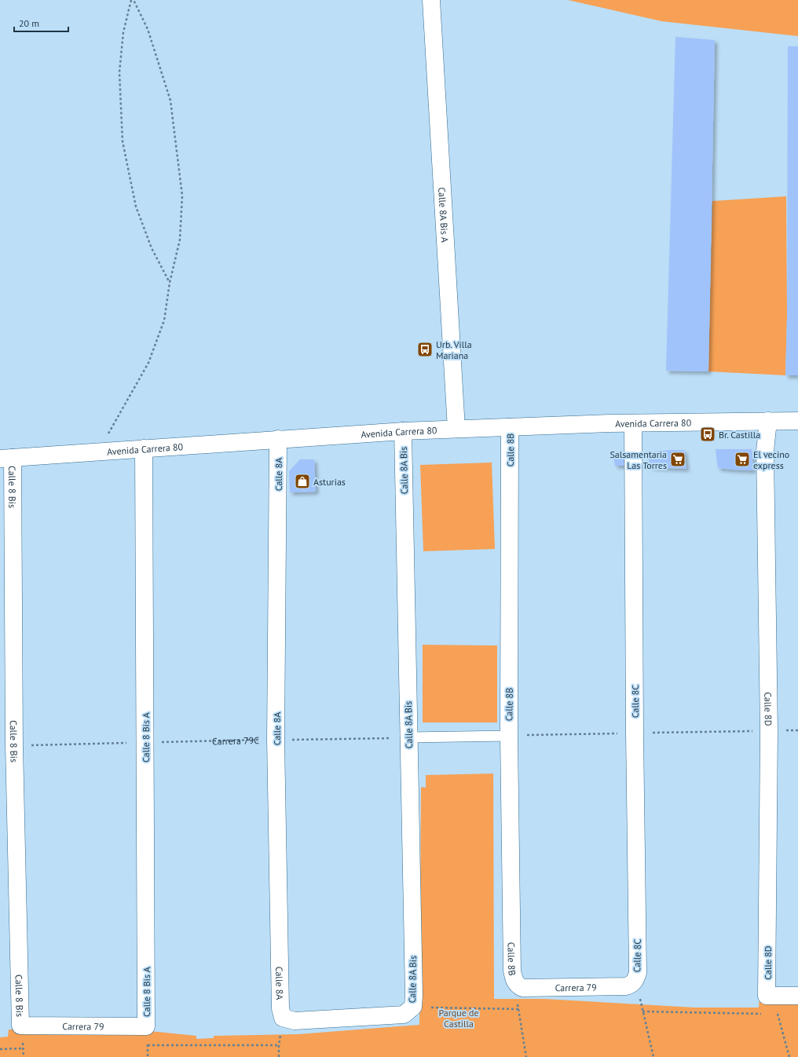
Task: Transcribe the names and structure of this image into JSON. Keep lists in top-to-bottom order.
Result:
{
  "streets": {
    "street": [
      "Calle 8A Bis A",
      "Avenida Carrera 80",
      "Calle 8B",
      "Calle 8A Bis",
      "Calle 8A",
      "Calle 8 Bis",
      "Calle 8C",
      "Calle 8D",
      "Calle 8 Bis A",
      "Carrera 79"
    ],
    "path": ["Carrera 79C"]
  },
  "crossings": [
    ["Calle 8A Bis A", "Avenida Carrera 80"],
    ["Avenida Carrera 80", "Calle 8B"],
    ["Avenida Carrera 80", "Calle 8A Bis"],
    ["Avenida Carrera 80", "Calle 8A"],
    ["Avenida Carrera 80", "Calle 8 Bis"],
    ["Avenida Carrera 80", "Calle 8C"],
    ["Avenida Carrera 80", "Calle 8D"],
    ["Avenida Carrera 80", "Calle 8 Bis A"],
    ["Calle 8B", "Carrera 79"],
    ["Calle 8A Bis", "Carrera 79C"],
    ["Calle 8A", "Carrera 79C"],
    ["Calle 8 Bis", "Carrera 79C"],
    ["Calle 8 Bis", "Carrera 79"],
    ["Calle 8C", "Carrera 79"],
    ["Calle 8 Bis A", "Carrera 79C"],
    ["Calle 8 Bis A", "Carrera 79"]
  ],
  "parks": ["Parque de Castilla"],
  "places": {
    "bus stop": ["Urb. Villa Mariana", "Br. Castilla"],
    "supermarket": ["Salsamentaria Las Torres", "El vecino express"],
    "shop": ["Asturias"]
  },
  "scale_bar": "20 m"
}
